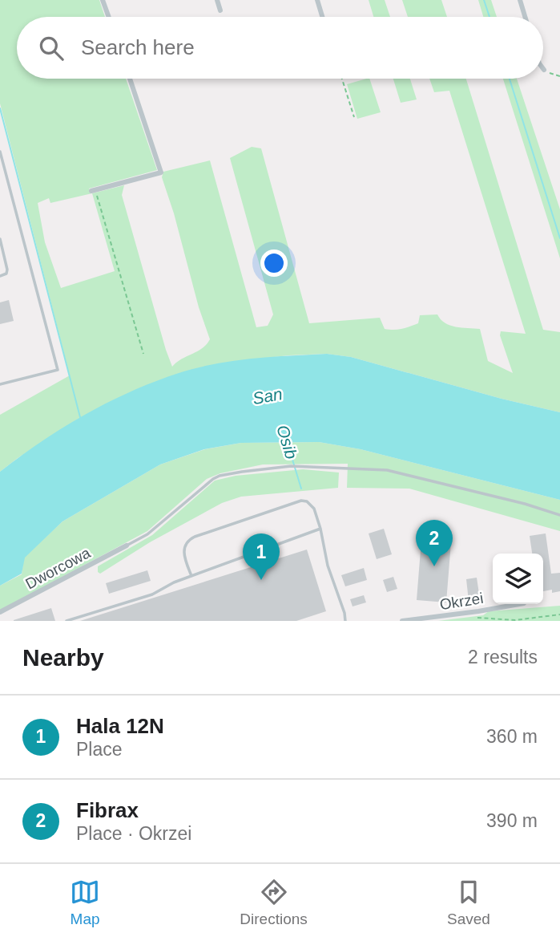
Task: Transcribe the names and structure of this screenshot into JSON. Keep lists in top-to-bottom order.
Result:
{
  "streets": {
    "street": ["Dworcowa", "Okrzei"]
  },
  "water": ["San", "Osib"],
  "page": {
    "search": "Search here",
    "pins": ["2", "1"],
    "heading": ["Nearby", "2 results"],
    "list": [
      {
        "mark": "1",
        "name": "Hala 12N",
        "note": "Place",
        "value": "360 m"
      },
      {
        "mark": "2",
        "name": "Fibrax",
        "note": "Place · Okrzei",
        "value": "390 m"
      }
    ],
    "nav": ["Map", "Directions", "Saved"]
  }
}
